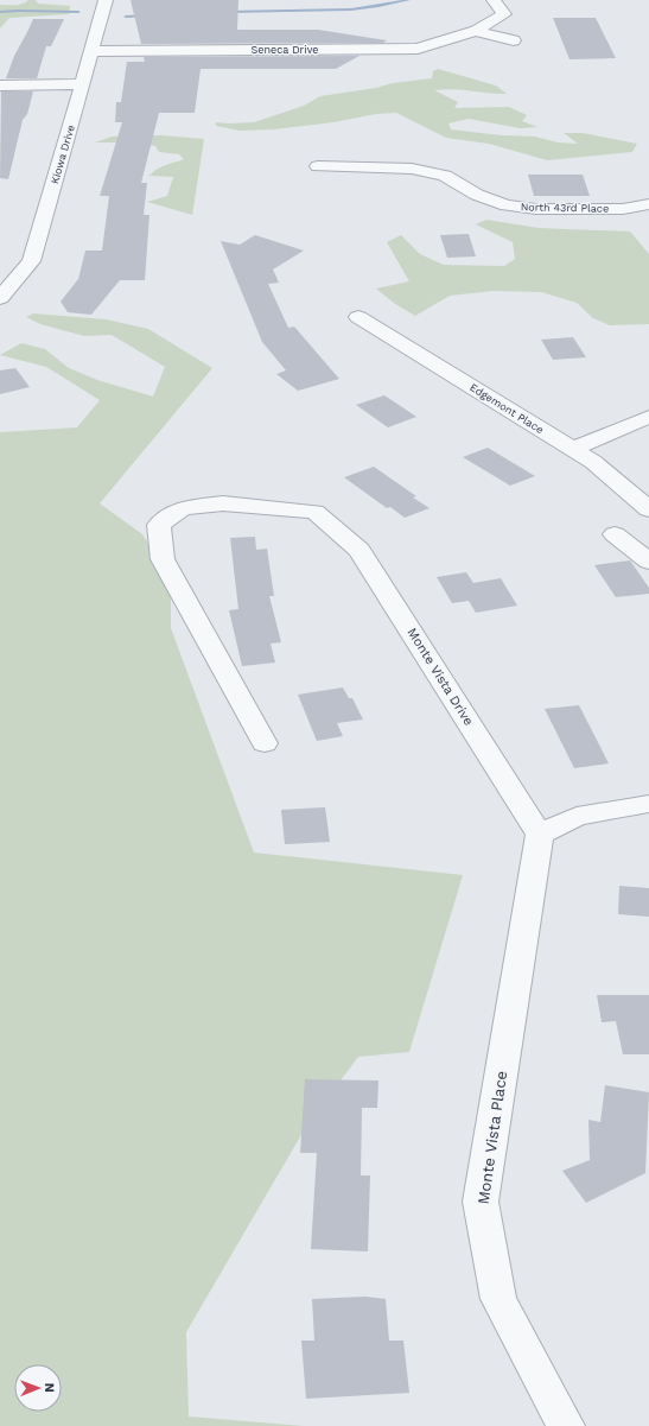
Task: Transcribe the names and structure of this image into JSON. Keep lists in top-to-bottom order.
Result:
{
  "streets": {
    "street": [
      "Seneca Drive",
      "Kiowa Drive",
      "North 43rd Place",
      "Edgemont Place",
      "Monte Vista Drive",
      "Monte Vista Place"
    ]
  },
  "crossings": [
    ["Seneca Drive", "Kiowa Drive"],
    ["Monte Vista Drive", "Monte Vista Place"]
  ],
  "north": "right"
}
